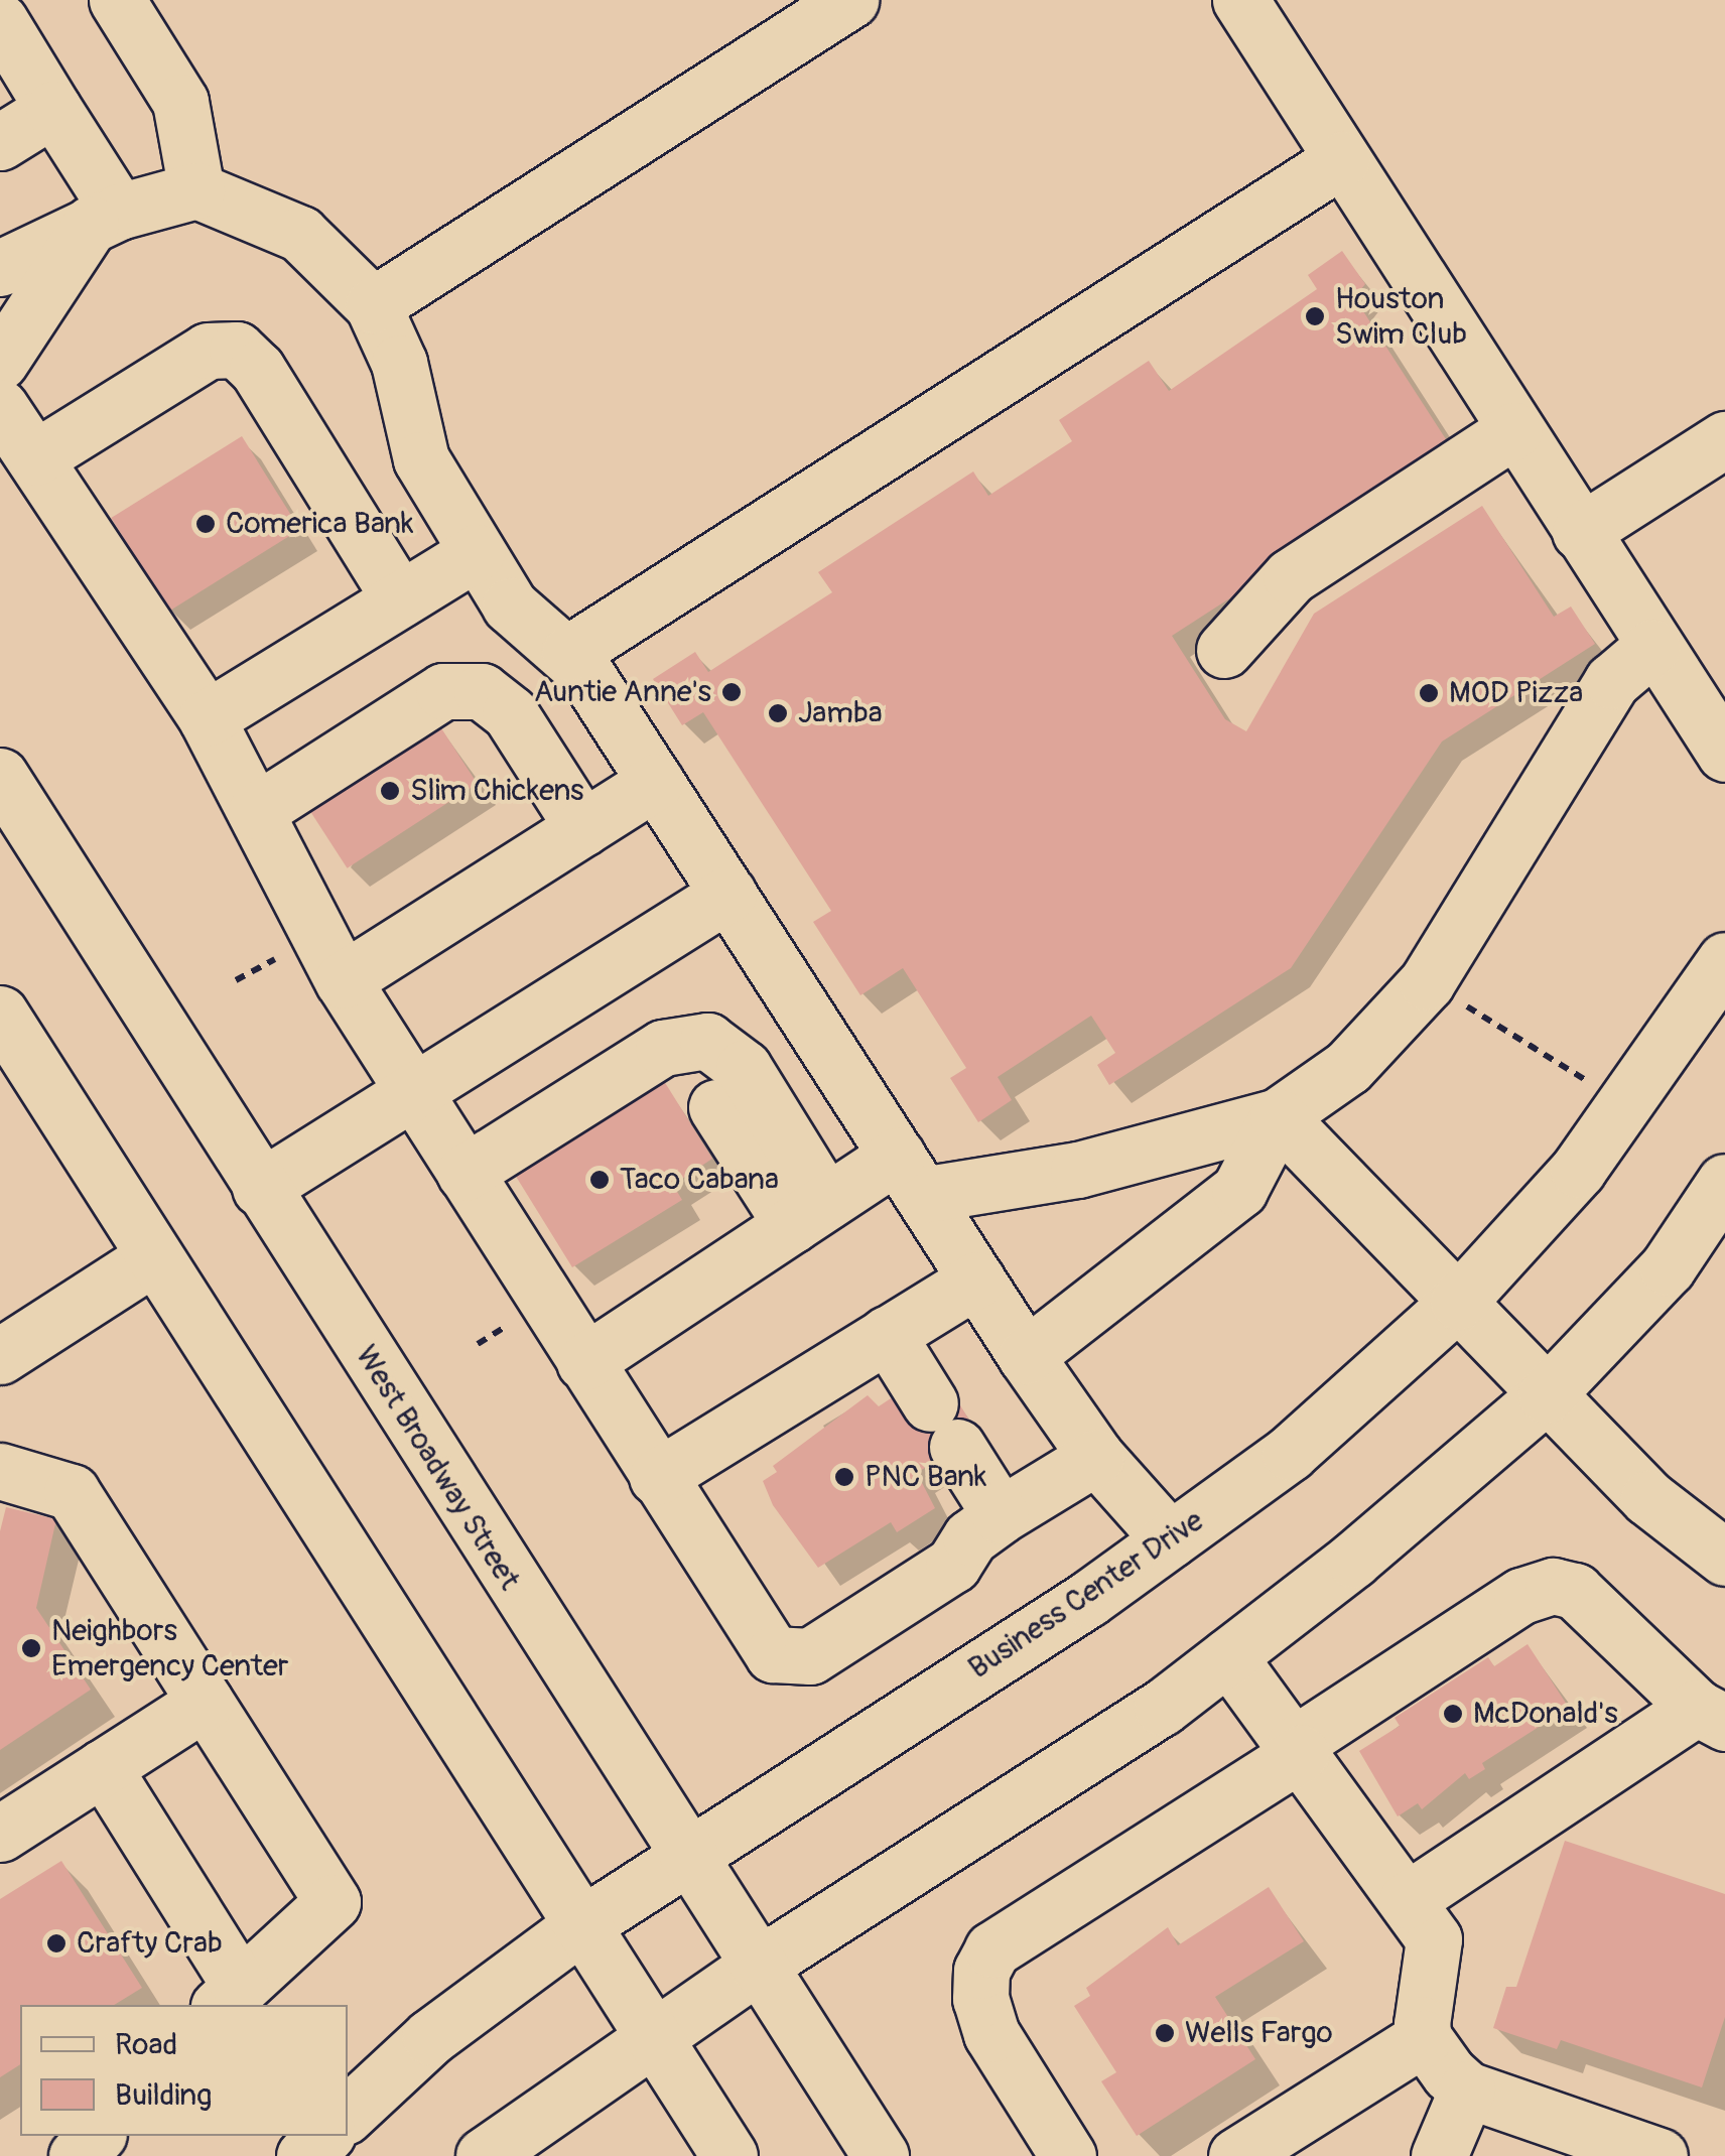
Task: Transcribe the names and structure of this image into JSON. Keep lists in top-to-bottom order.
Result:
{
  "streets": {
    "street": ["West Broadway Street", "Business Center Drive"]
  },
  "crossings": [
    ["West Broadway Street", "Business Center Drive"]
  ],
  "places": [
    "Houston Swim Club",
    "Comerica Bank",
    "Auntie Anne's",
    "MOD Pizza",
    "Jamba",
    "Slim Chickens",
    "Taco Cabana",
    "PNC Bank",
    "Neighbors Emergency Center",
    "McDonald's",
    "Crafty Crab",
    "Wells Fargo"
  ],
  "legend": ["Road", "Building"]
}
